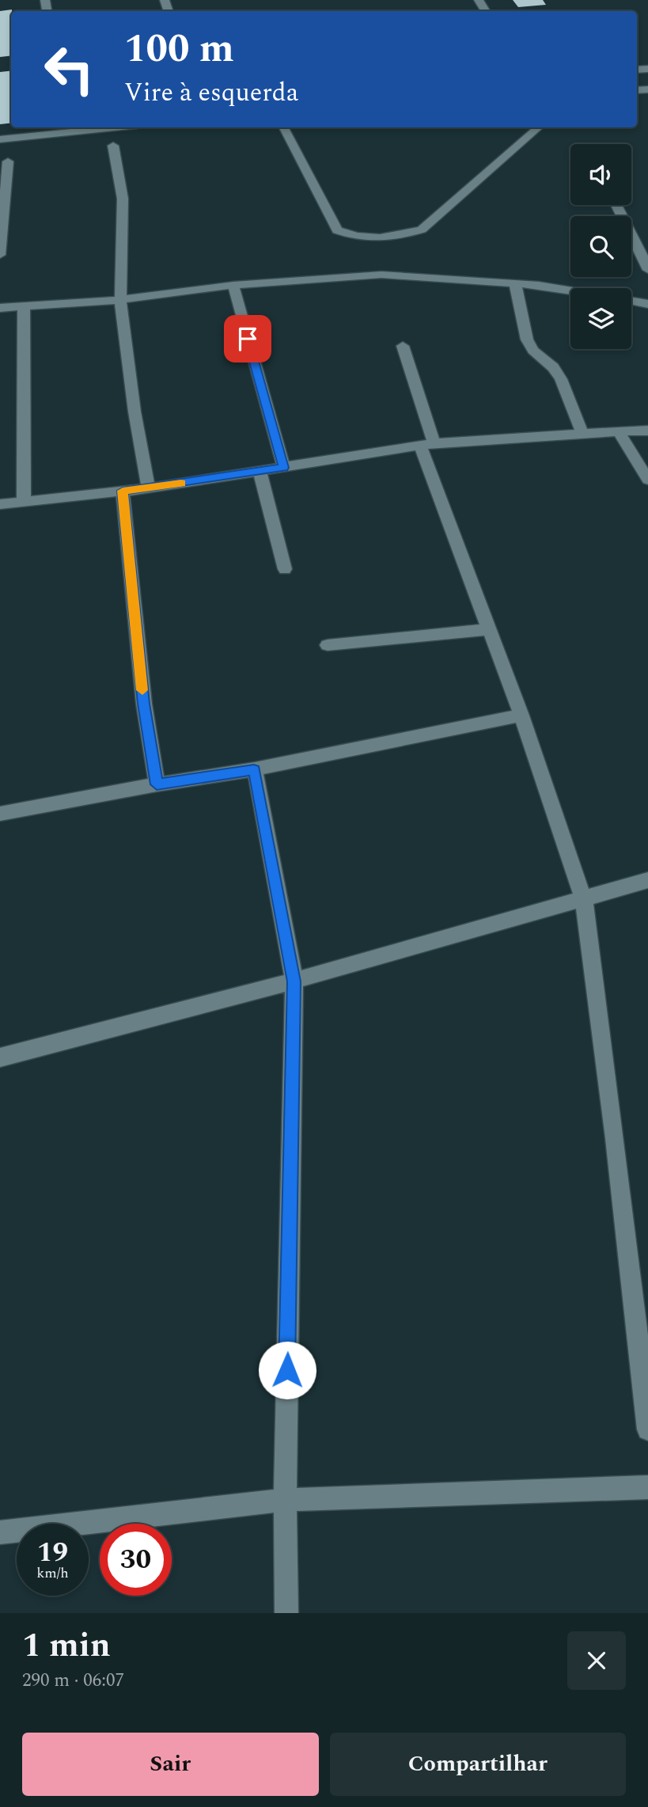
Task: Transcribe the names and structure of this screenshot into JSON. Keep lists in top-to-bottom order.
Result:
{
  "page": {
    "turn": ["100 m", "Vire à esquerda"],
    "speed": "19 km/h",
    "limit": "30",
    "heading": ["1 min", "290 m · 06:07"],
    "buttons": ["Sair", "Compartilhar"]
  }
}
